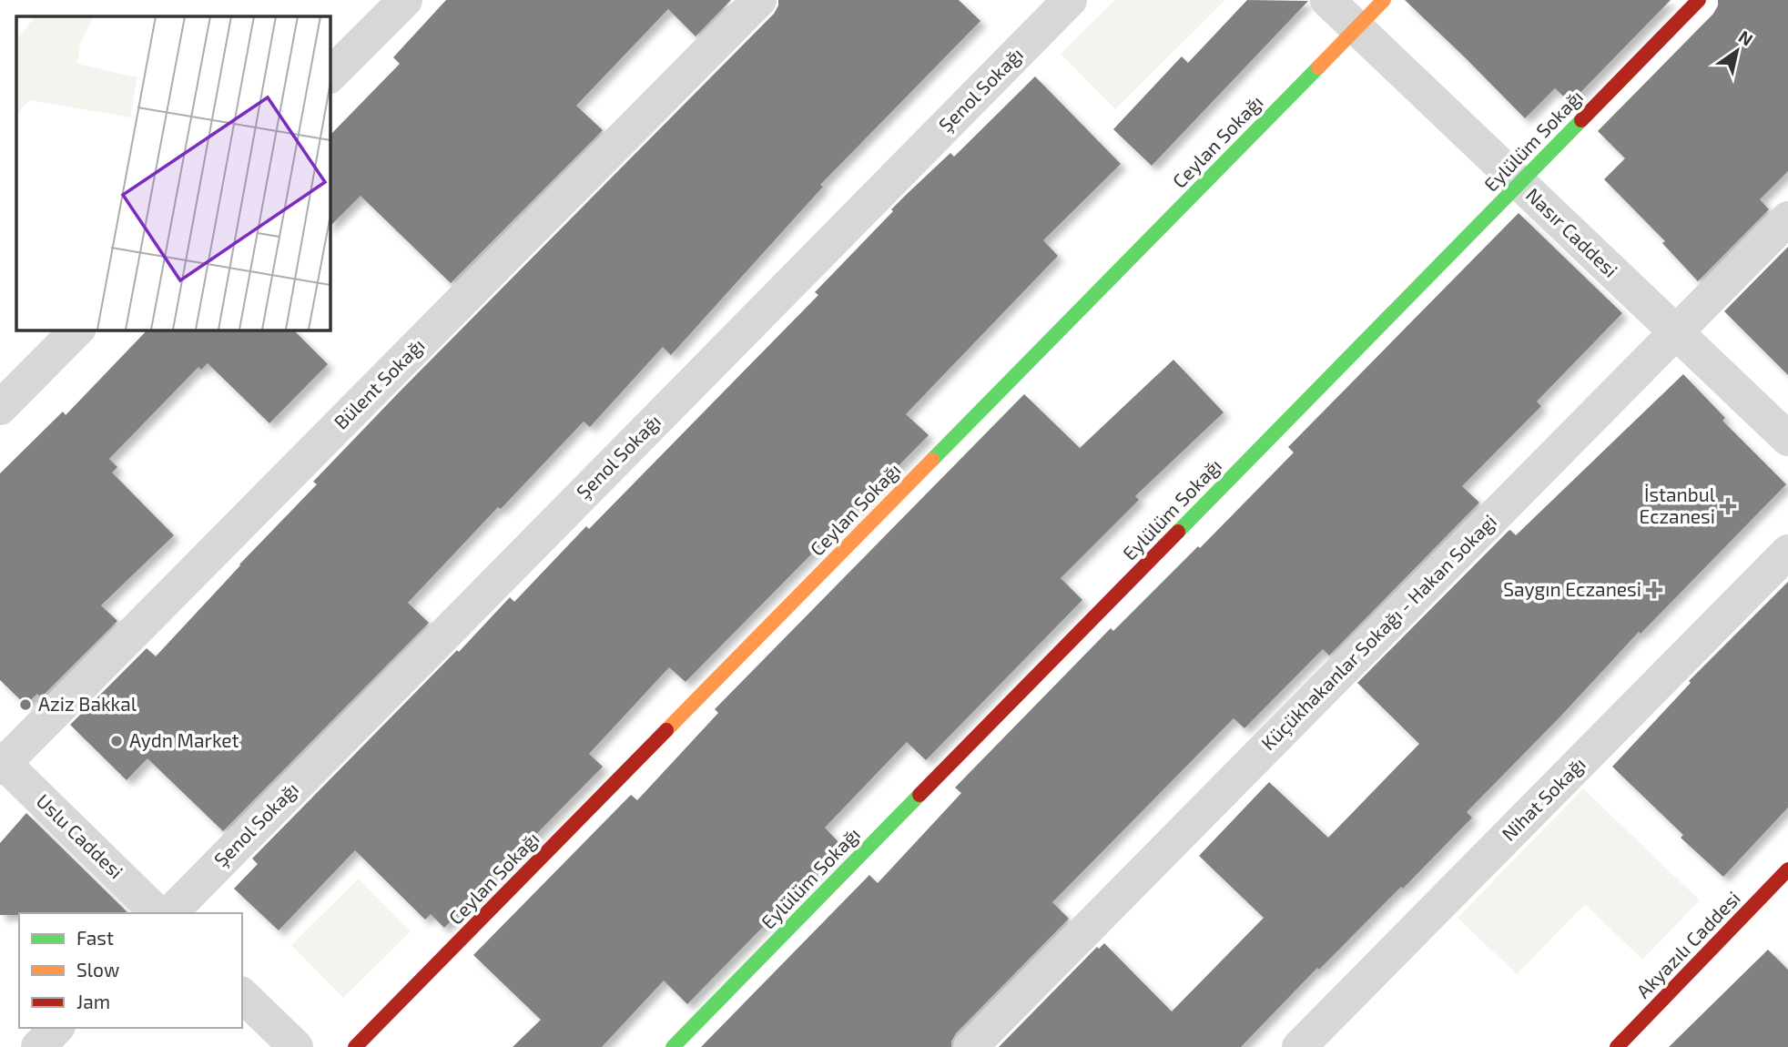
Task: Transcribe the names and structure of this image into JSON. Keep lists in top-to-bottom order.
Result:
{
  "streets": {
    "street": [
      "Şenol Sokağı",
      "Eylülüm Sokağı",
      "Ceylan Sokağı",
      "Nasır Caddesi",
      "Bülent Sokağı",
      "Küçükhakanlar Sokağı - Hakan Sokagi",
      "Nihat Sokağı",
      "Uslu Caddesi",
      "Akyazılı Caddesi"
    ]
  },
  "crossings": [
    ["Eylülüm Sokağı", "Nasır Caddesi"],
    ["Ceylan Sokağı", "Nasır Caddesi"],
    ["Nasır Caddesi", "Küçükhakanlar Sokağı - Hakan Sokagi"],
    ["Bülent Sokağı", "Uslu Caddesi"]
  ],
  "places": {
    "health": ["İstanbul Eczanesi", "Saygın Eczanesi"],
    "other": ["Aziz Bakkal", "Aydn Market"]
  },
  "legend": ["Fast", "Slow", "Jam"],
  "north": "top right"
}
